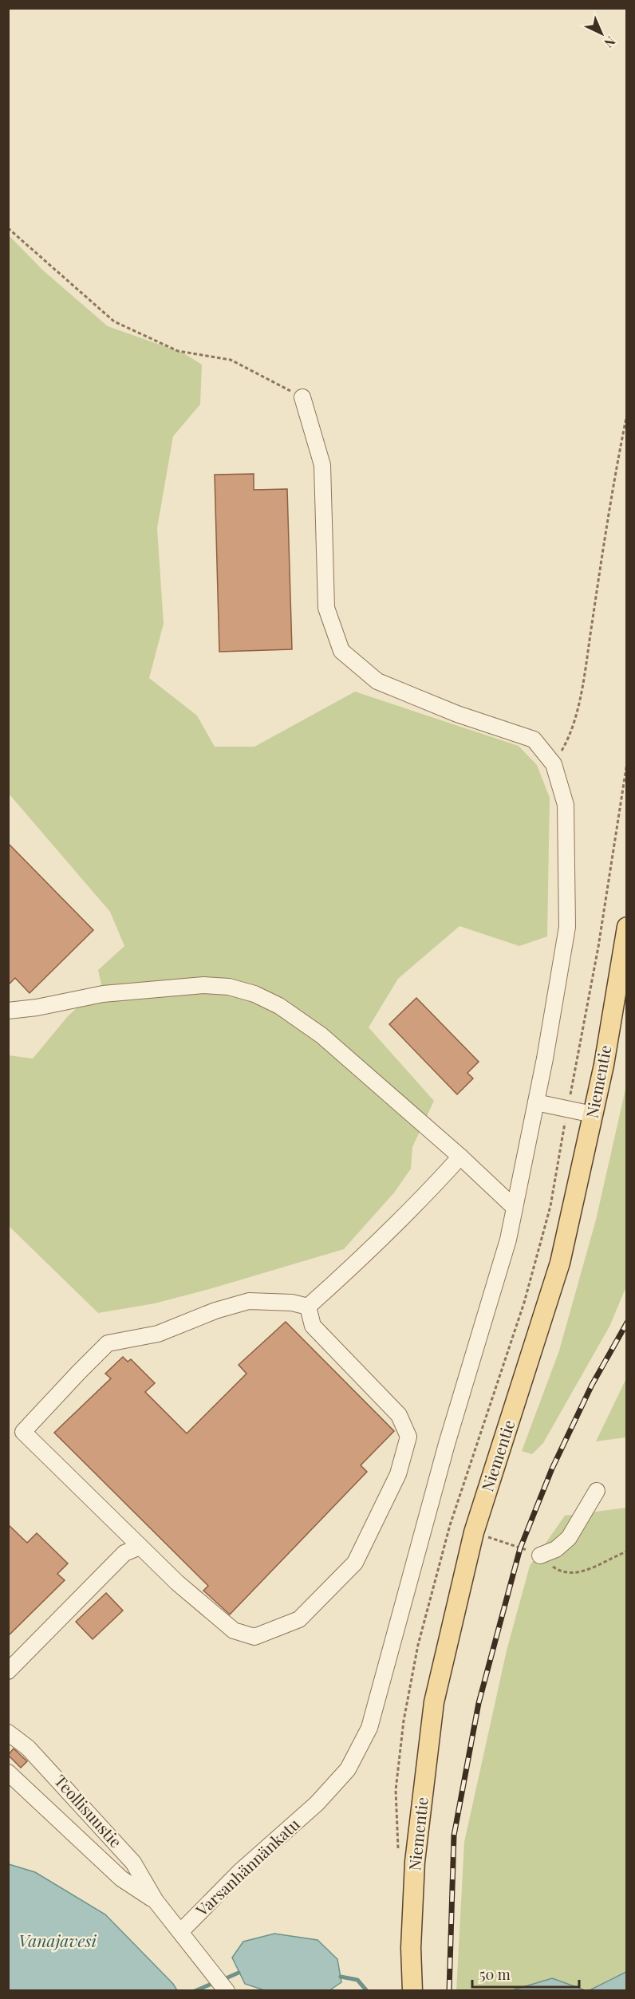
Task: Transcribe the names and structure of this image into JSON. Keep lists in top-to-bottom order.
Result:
{
  "streets": {
    "main road": ["Niementie"],
    "lane": ["Teollisuustie", "Varsanhännänkatu"]
  },
  "crossings": [
    ["Teollisuustie", "Varsanhännänkatu"]
  ],
  "water": ["Vanajavesi"],
  "scale_bar": "50 m",
  "north": "bottom right"
}
